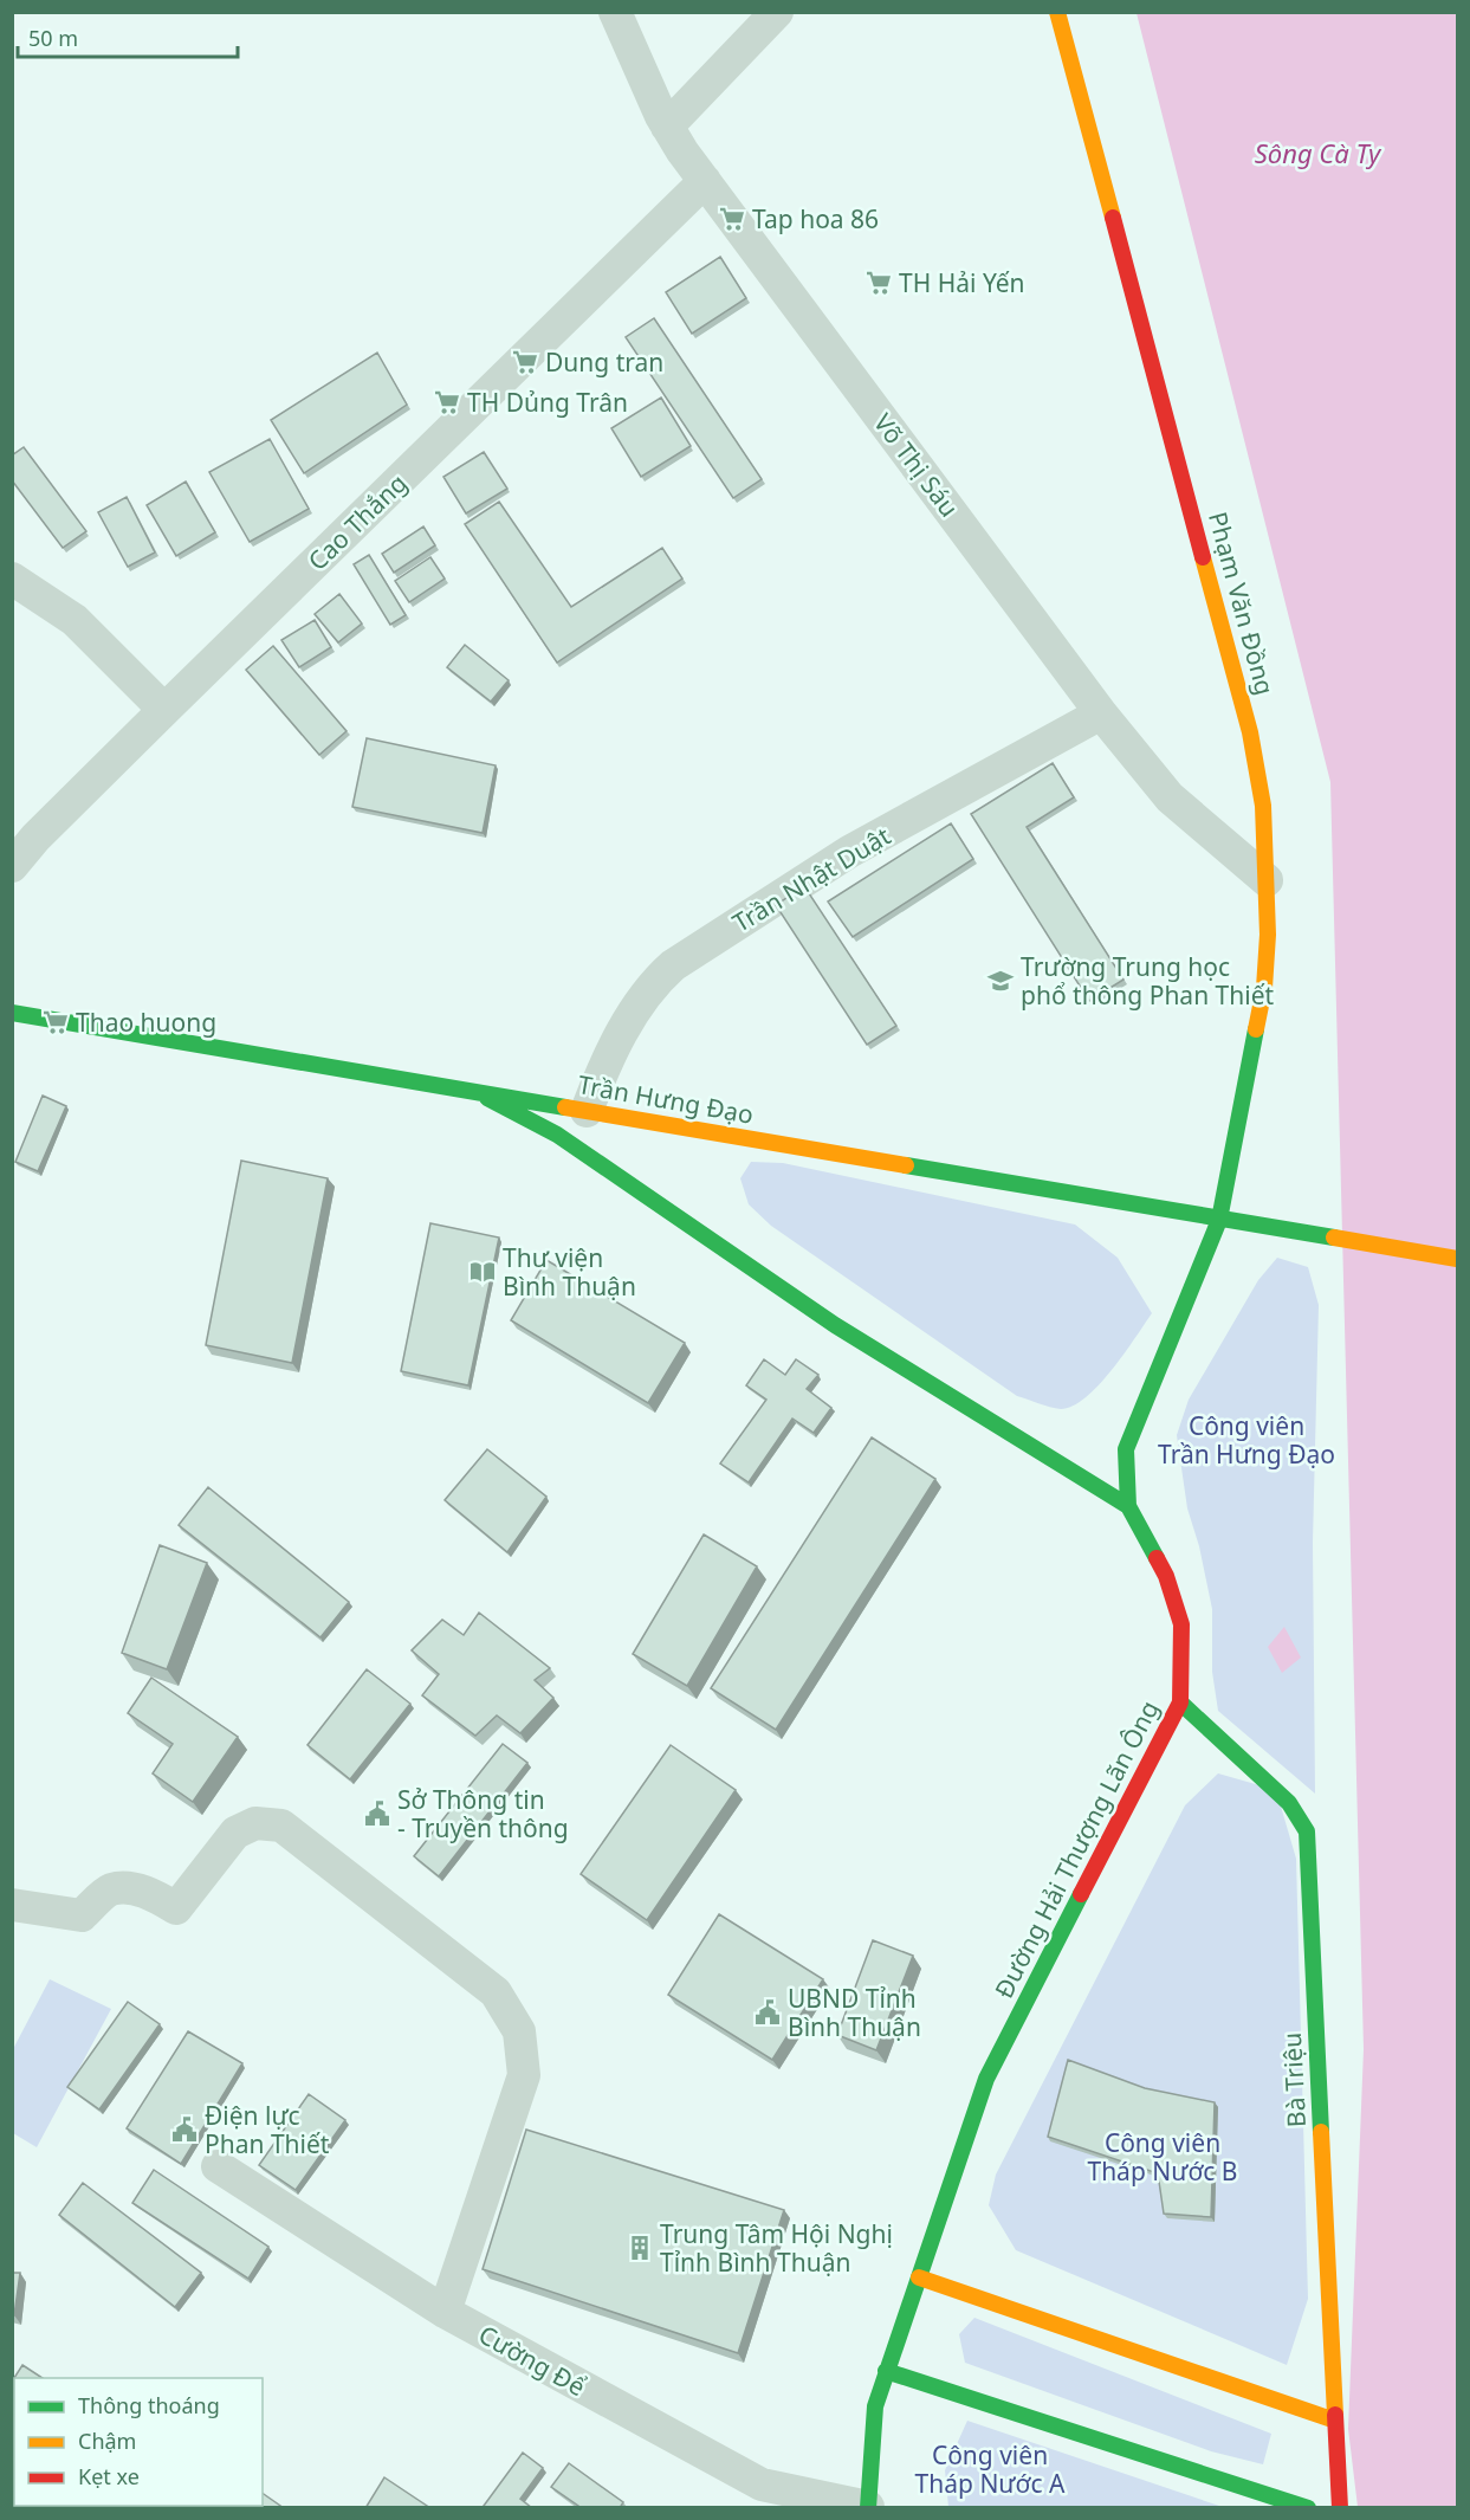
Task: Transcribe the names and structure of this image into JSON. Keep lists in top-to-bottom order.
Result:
{
  "streets": {
    "street": [
      "Võ Thị Sáu",
      "Cao Thắng",
      "Phạm Văn Đồng",
      "Trần Nhật Duật",
      "Trần Hưng Đạo",
      "Đường Hải Thượng Lãn Ông",
      "Bà Triệu",
      "Cường Để"
    ]
  },
  "crossings": [
    ["Võ Thị Sáu", "Cao Thắng"],
    ["Võ Thị Sáu", "Phạm Văn Đồng"],
    ["Võ Thị Sáu", "Trần Nhật Duật"],
    ["Phạm Văn Đồng", "Trần Hưng Đạo"],
    ["Phạm Văn Đồng", "Đường Hải Thượng Lãn Ông"],
    ["Trần Nhật Duật", "Trần Hưng Đạo"],
    ["Trần Hưng Đạo", "Đường Hải Thượng Lãn Ông"],
    ["Đường Hải Thượng Lãn Ông", "Bà Triệu"],
    ["Đường Hải Thượng Lãn Ông", "Cường Để"]
  ],
  "water": ["Sông Cà Ty"],
  "parks": ["Công viên Trần Hưng Đạo", "Công viên Tháp Nước B", "Công viên Tháp Nước A"],
  "places": {
    "supermarket": [
      "Tap hoa 86",
      "TH Hải Yến",
      "Dung tran",
      "TH Dủng Trân",
      "Thao huong"
    ],
    "school or university": ["Trường Trung học phổ thông Phan Thiết"],
    "library": ["Thư viện Bình Thuận"],
    "public building": ["Sở Thông tin - Truyền thông", "UBND Tỉnh Bình Thuận", "Điện lực Phan Thiết"],
    "building": ["Trung Tâm Hội Nghị Tỉnh Bình Thuận"]
  },
  "legend": ["Thông thoáng", "Chậm", "Kẹt xe"],
  "scale_bar": "50 m"
}
